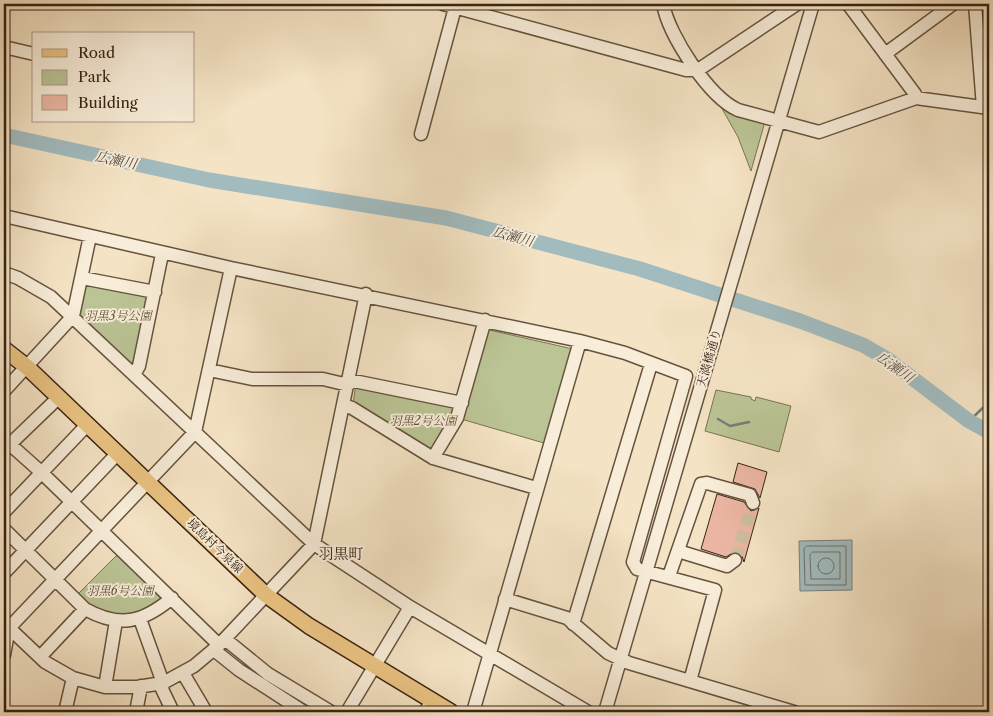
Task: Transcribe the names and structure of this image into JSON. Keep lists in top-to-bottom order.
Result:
{
  "streets": {
    "main road": ["境島村今泉線"],
    "street": ["天満橋通り"]
  },
  "districts": ["羽黒町"],
  "water": ["広瀬川"],
  "parks": ["羽黒3号公園", "羽黒2号公園", "羽黒6号公園"],
  "legend": ["Road", "Park", "Building"]
}
